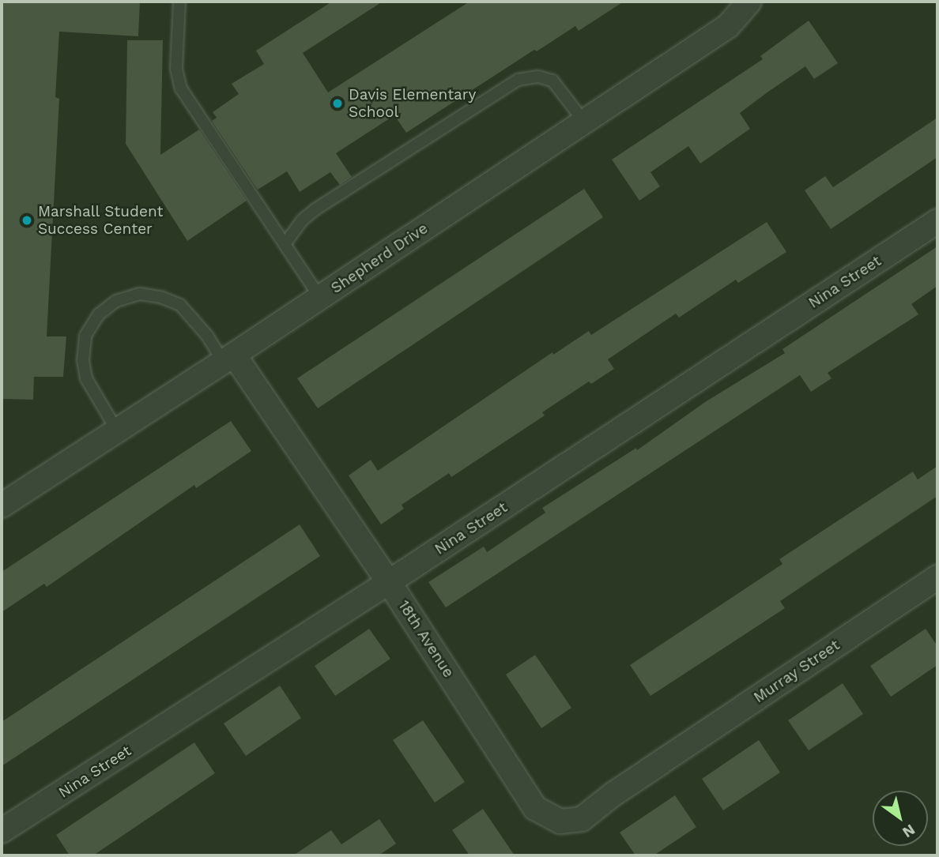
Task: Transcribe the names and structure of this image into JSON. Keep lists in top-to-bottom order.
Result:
{
  "streets": {
    "street": [
      "Shepherd Drive",
      "Nina Street",
      "18th Avenue",
      "Murray Street"
    ]
  },
  "crossings": [
    ["Shepherd Drive", "18th Avenue"],
    ["Nina Street", "18th Avenue"],
    ["18th Avenue", "Murray Street"]
  ],
  "places": ["Davis Elementary School", "Marshall Student Success Center"],
  "north": "bottom right"
}
